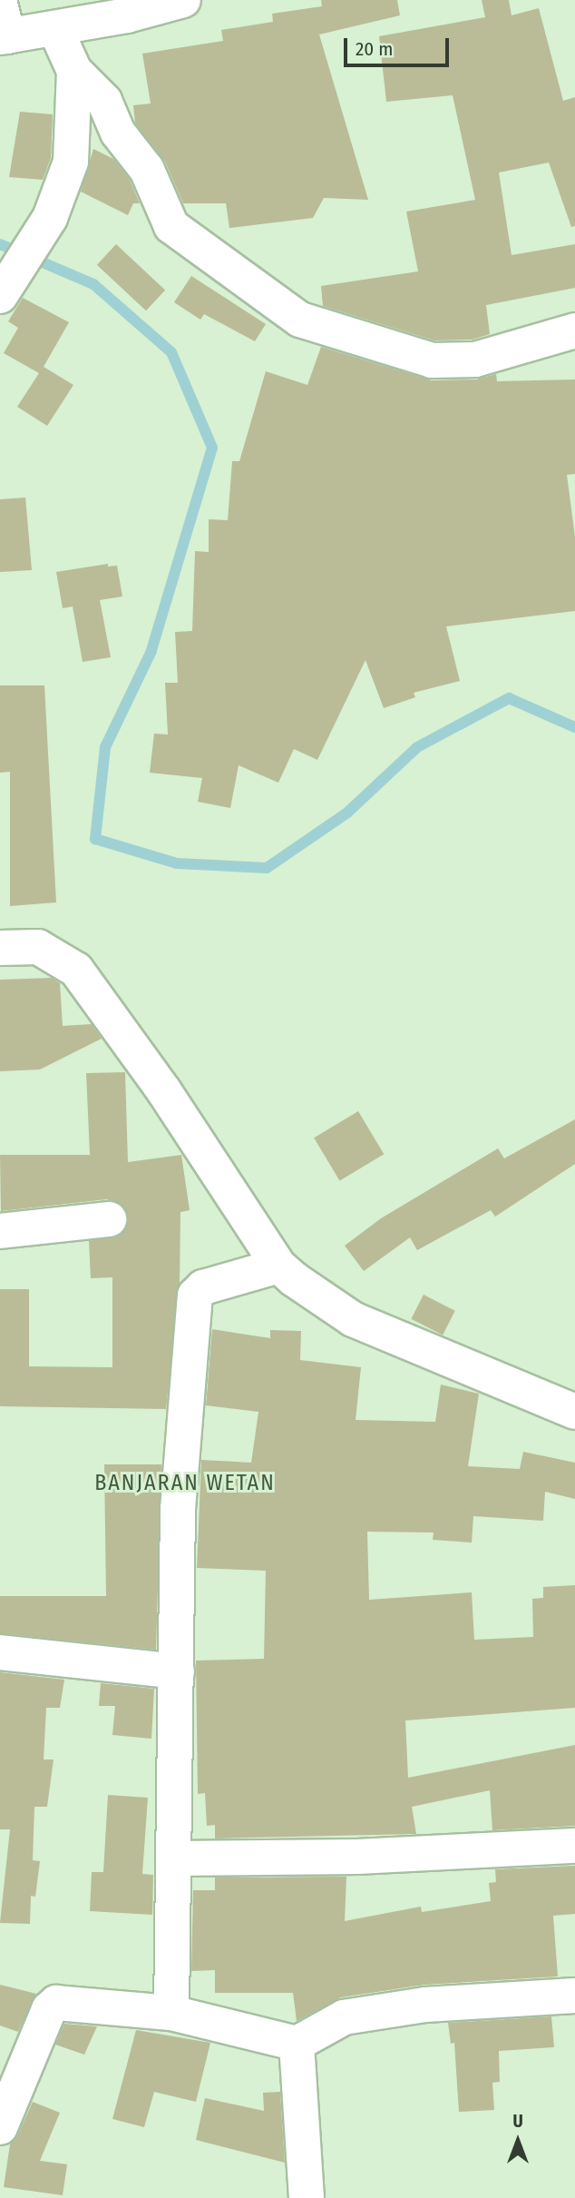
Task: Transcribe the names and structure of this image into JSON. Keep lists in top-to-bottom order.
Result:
{
  "districts": ["BANJARAN WETAN"],
  "scale_bar": "20 m",
  "north": "top"
}
